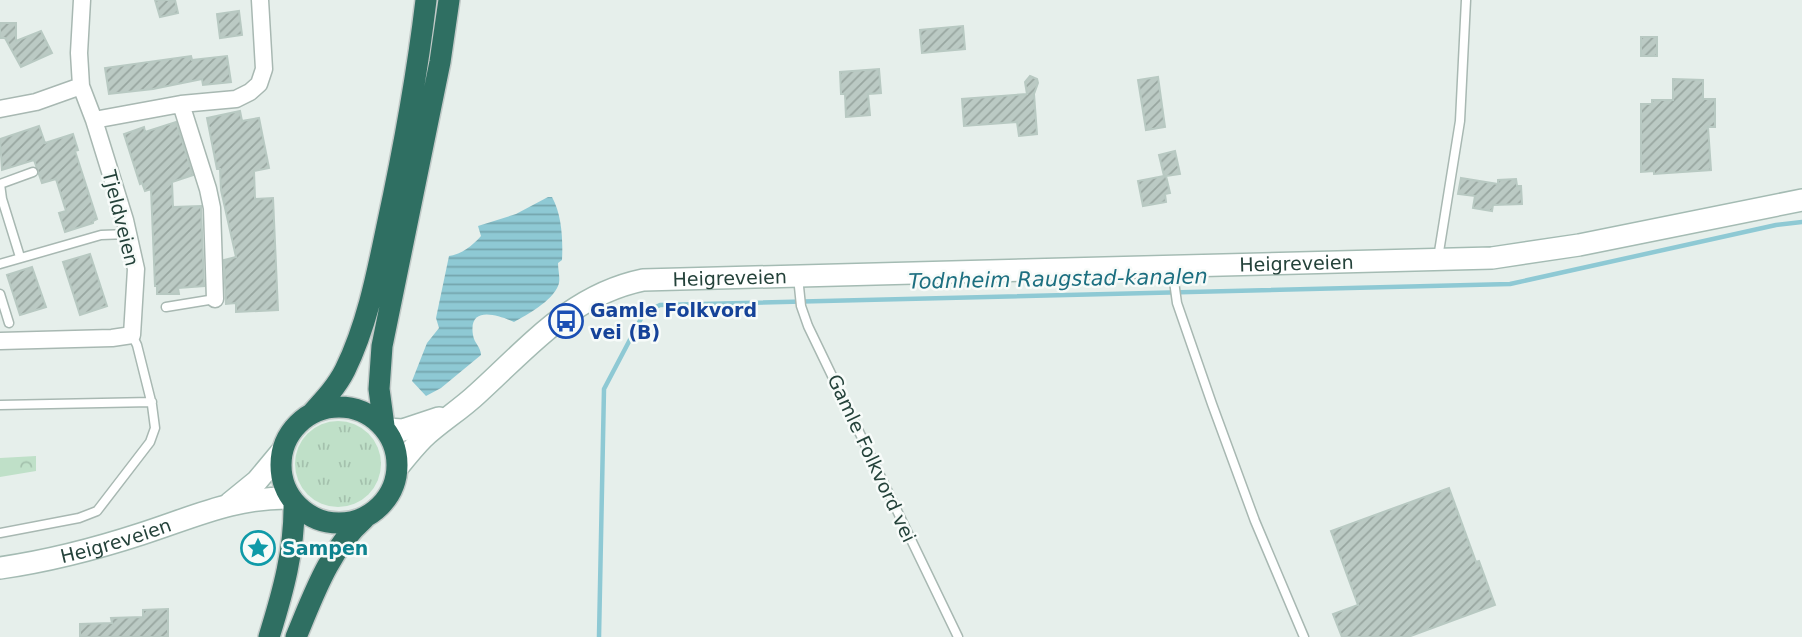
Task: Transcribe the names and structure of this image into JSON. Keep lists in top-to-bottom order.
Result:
{
  "streets": {
    "main road": ["Heigreveien"],
    "street": ["Tjeldveien"],
    "lane": ["Gamle Folkvord vei"]
  },
  "crossings": [
    ["Heigreveien", "Gamle Folkvord vei"]
  ],
  "water": ["Todnheim Raugstad-kanalen"],
  "places": {
    "bus stop": ["Gamle Folkvord vei (B)"],
    "place": ["Sampen"]
  }
}
